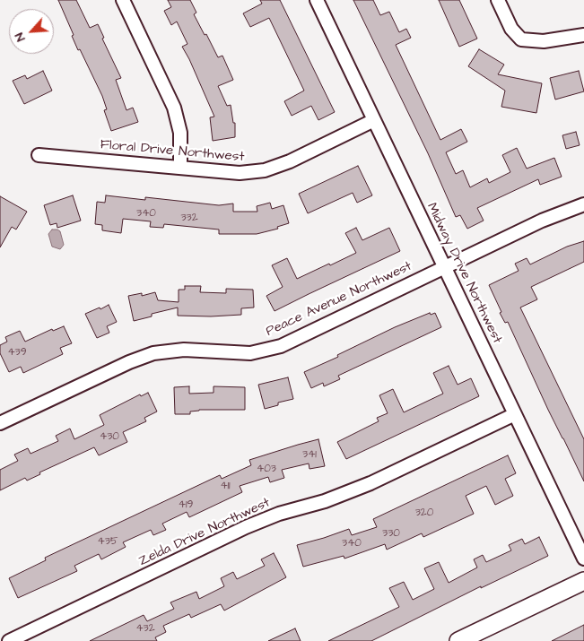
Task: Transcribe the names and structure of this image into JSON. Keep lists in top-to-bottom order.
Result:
{
  "streets": {
    "street": [
      "Floral Drive Northwest",
      "Midway Drive Northwest",
      "Peace Avenue Northwest",
      "Zelda Drive Northwest"
    ]
  },
  "crossings": [
    ["Floral Drive Northwest", "Midway Drive Northwest"],
    ["Midway Drive Northwest", "Peace Avenue Northwest"],
    ["Midway Drive Northwest", "Zelda Drive Northwest"]
  ],
  "house_numbers": [
    "340",
    "332",
    "439",
    "430",
    "341",
    "403",
    "411",
    "419",
    "320",
    "330",
    "435",
    "340",
    "432"
  ],
  "north": "bottom left"
}
